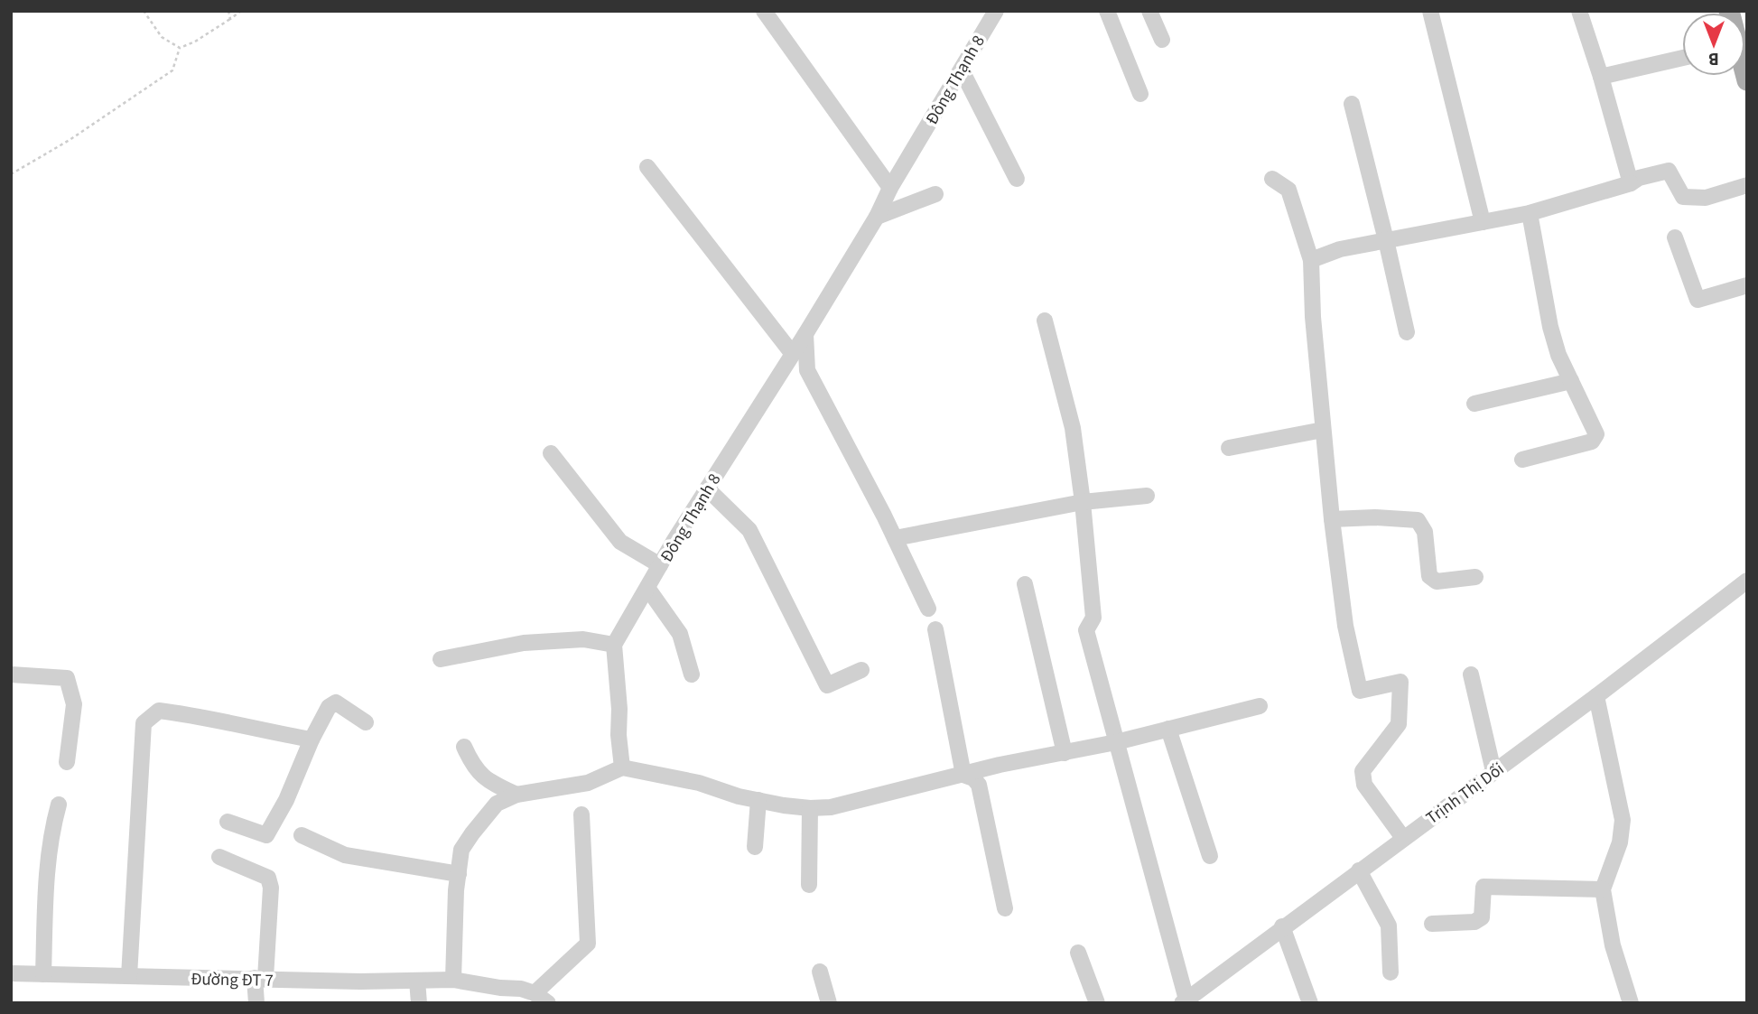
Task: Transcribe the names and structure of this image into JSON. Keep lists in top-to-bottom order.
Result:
{
  "streets": {
    "street": ["Đông Thạnh 8", "Trịnh Thị Dối", "Đường ĐT 7"]
  },
  "north": "bottom"
}
